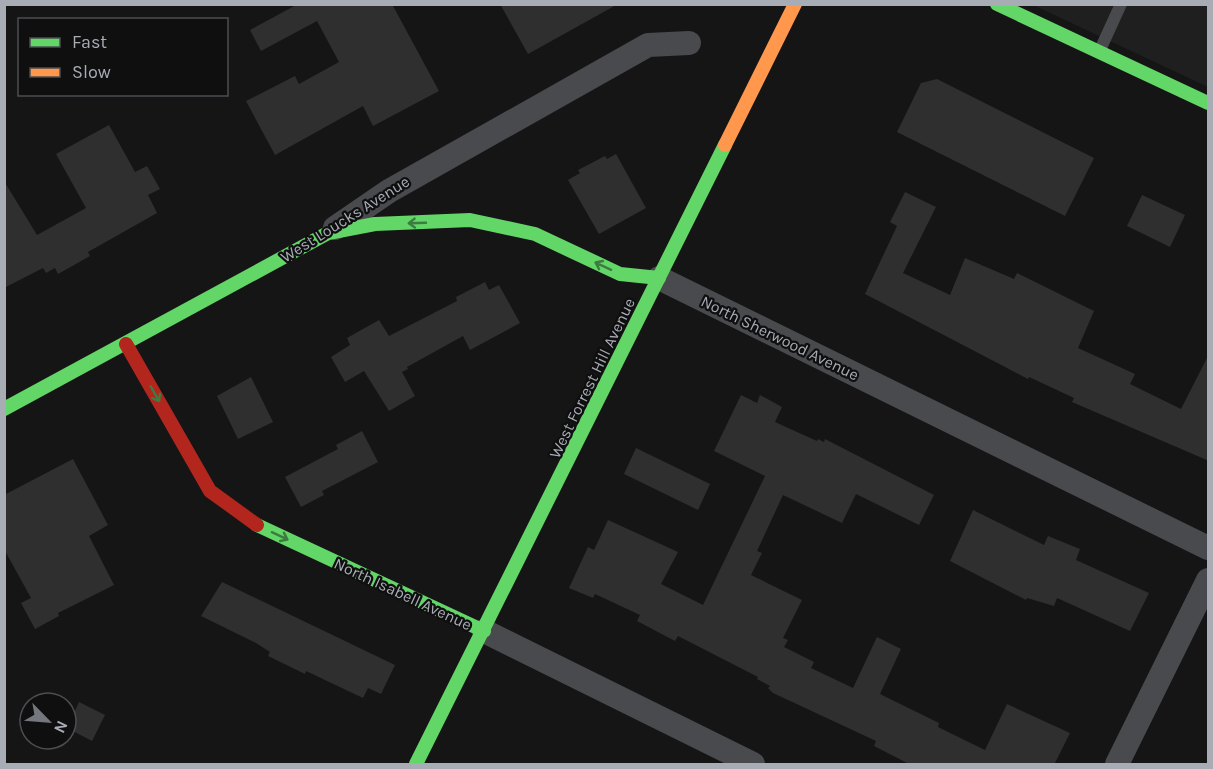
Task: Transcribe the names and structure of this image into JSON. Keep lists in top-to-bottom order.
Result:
{
  "streets": {
    "street": [
      "West Loucks Avenue",
      "North Sherwood Avenue",
      "West Forrest Hill Avenue",
      "North Isabell Avenue"
    ]
  },
  "crossings": [
    ["West Loucks Avenue", "North Sherwood Avenue"],
    ["West Loucks Avenue", "North Isabell Avenue"],
    ["North Sherwood Avenue", "West Forrest Hill Avenue"],
    ["West Forrest Hill Avenue", "North Isabell Avenue"]
  ],
  "one_way": ["North Isabell Avenue"],
  "legend": ["Fast", "Slow"],
  "north": "bottom right"
}
